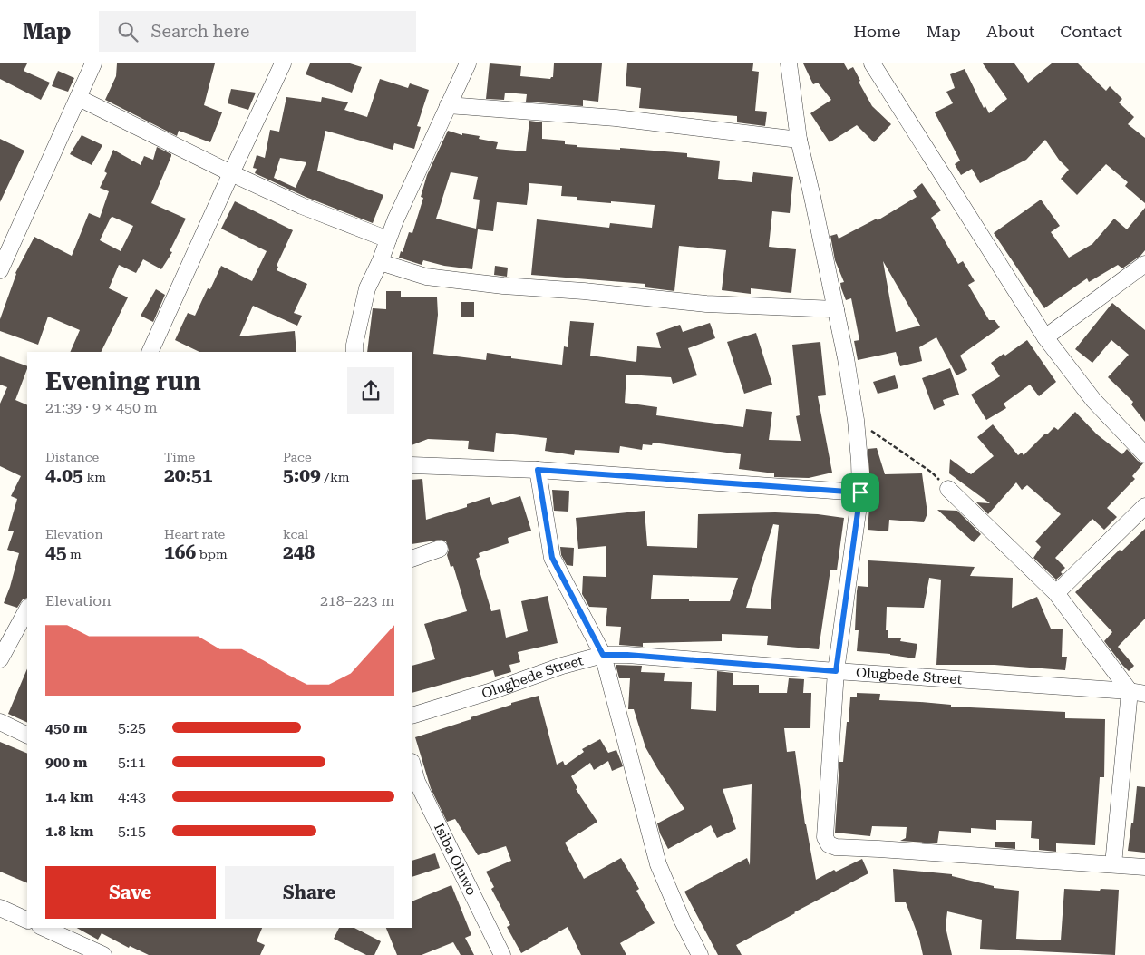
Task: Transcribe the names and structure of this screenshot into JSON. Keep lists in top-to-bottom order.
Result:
{
  "streets": {
    "street": ["Olugbede Street", "Isiba Oluwo"]
  },
  "page": {
    "header": "Map",
    "search": "Search here",
    "nav": [
      "Home",
      "Map",
      "About",
      "Contact"
    ],
    "heading": ["Evening run", "21:39 · 9 × 450 m"],
    "stats": [
      ["Distance", "4.05 km"],
      ["Time", "20:51"],
      ["Pace", "5:09 /km"],
      ["Elevation", "45 m"],
      ["Heart rate", "166 bpm"],
      ["kcal", "248"]
    ],
    "chart": ["Elevation", "218–223 m"],
    "list": [
      {
        "name": "450 m",
        "note": "5:25"
      },
      {
        "name": "900 m",
        "note": "5:11"
      },
      {
        "name": "1.4 km",
        "note": "4:43"
      },
      {
        "name": "1.8 km",
        "note": "5:15"
      }
    ],
    "buttons": ["Save", "Share"]
  }
}
